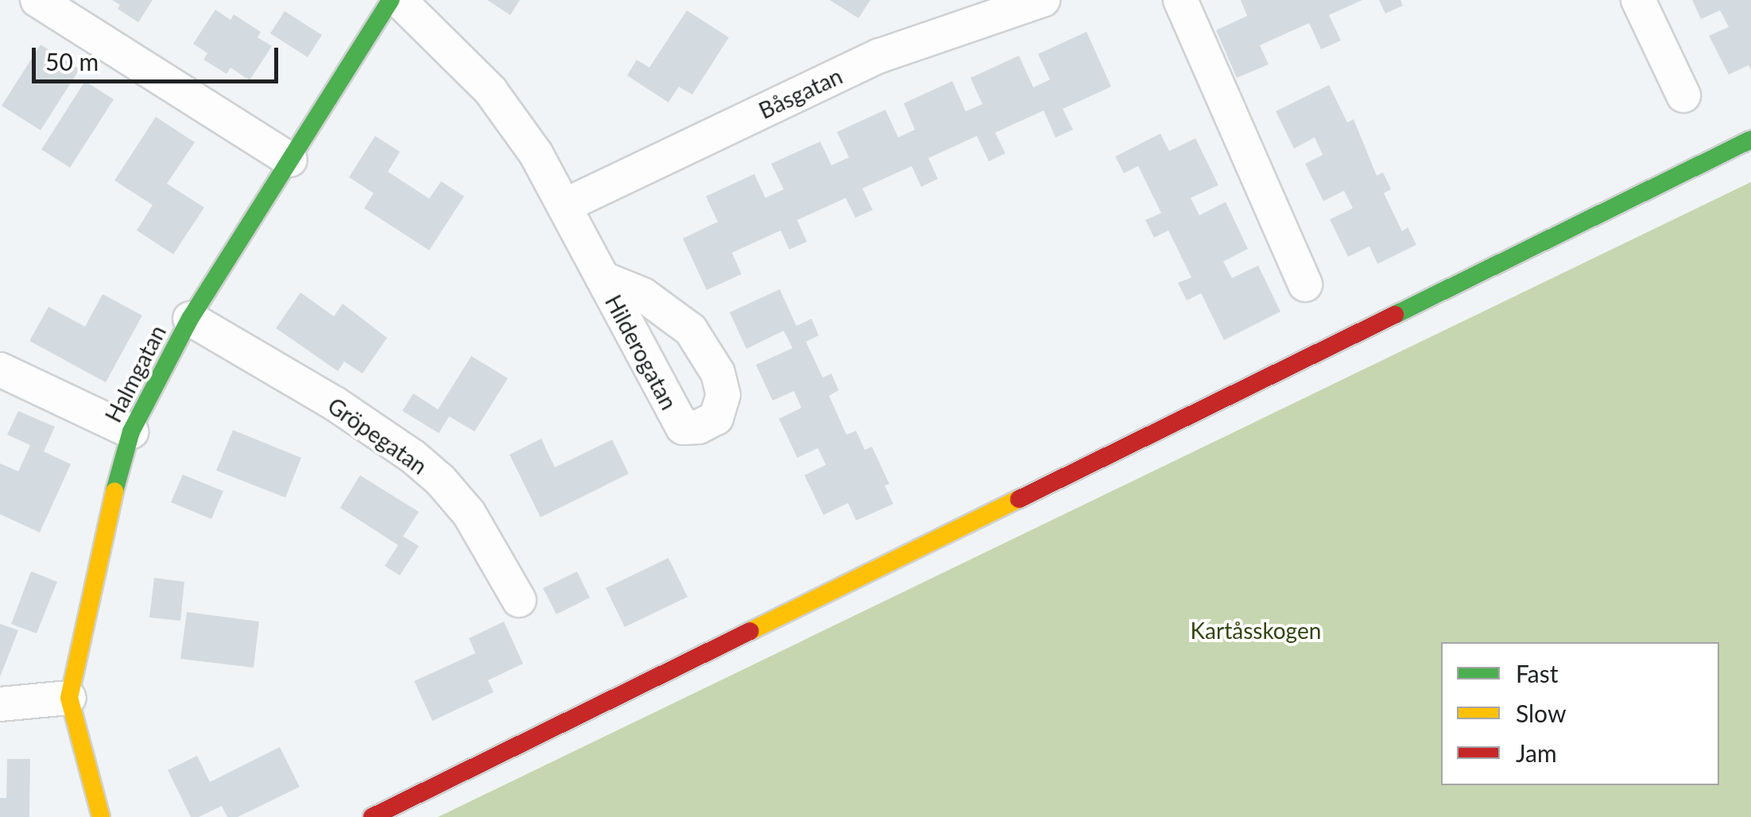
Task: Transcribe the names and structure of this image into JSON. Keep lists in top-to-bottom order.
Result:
{
  "streets": {
    "street": [
      "Båsgatan",
      "Hilderogatan",
      "Halmgatan",
      "Gröpegatan"
    ]
  },
  "crossings": [
    ["Båsgatan", "Hilderogatan"],
    ["Halmgatan", "Gröpegatan"]
  ],
  "parks": ["Kartåsskogen"],
  "legend": ["Fast", "Slow", "Jam"],
  "scale_bar": "50 m"
}
